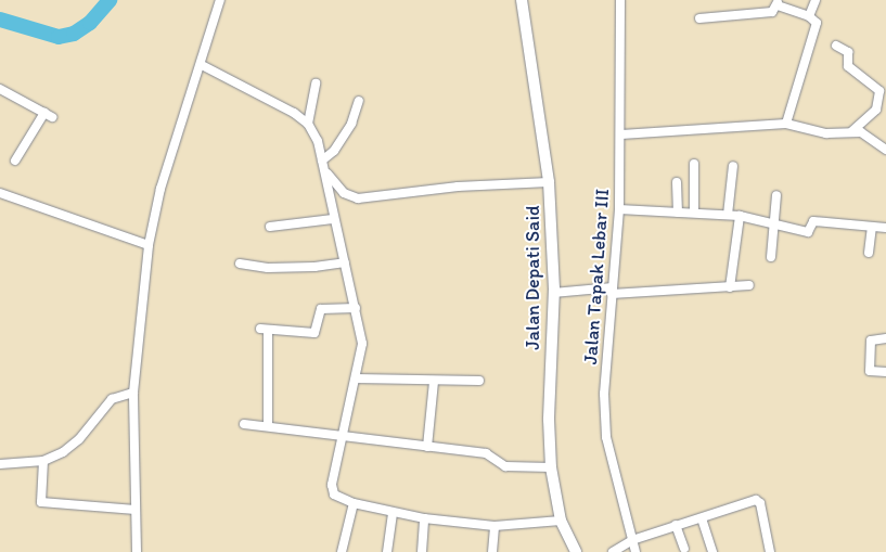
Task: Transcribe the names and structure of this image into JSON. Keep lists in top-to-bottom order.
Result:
{
  "streets": {
    "main road": ["Jalan Depati Said"],
    "street": ["Jalan Tapak Lebar III"]
  }
}
